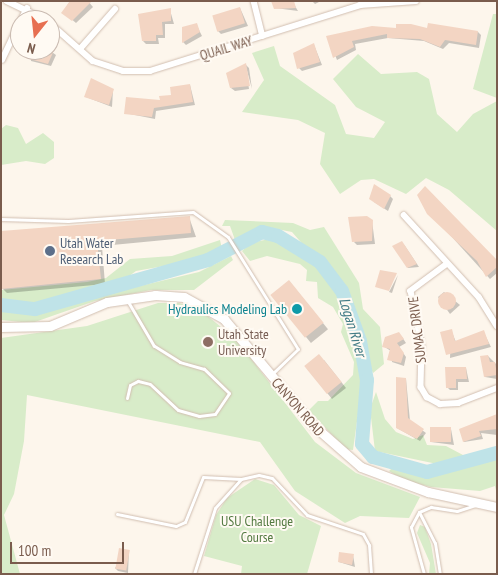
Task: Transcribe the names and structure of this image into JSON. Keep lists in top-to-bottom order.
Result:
{
  "streets": {
    "street": ["QUAIL WAY", "SUMAC DRIVE", "CANYON ROAD"]
  },
  "water": ["Logan River"],
  "parks": ["USU Challenge Course"],
  "places": ["Utah Water Research Lab", "Hydraulics Modeling Lab", "Utah State University"],
  "scale_bar": "100 m",
  "north": "bottom"
}
